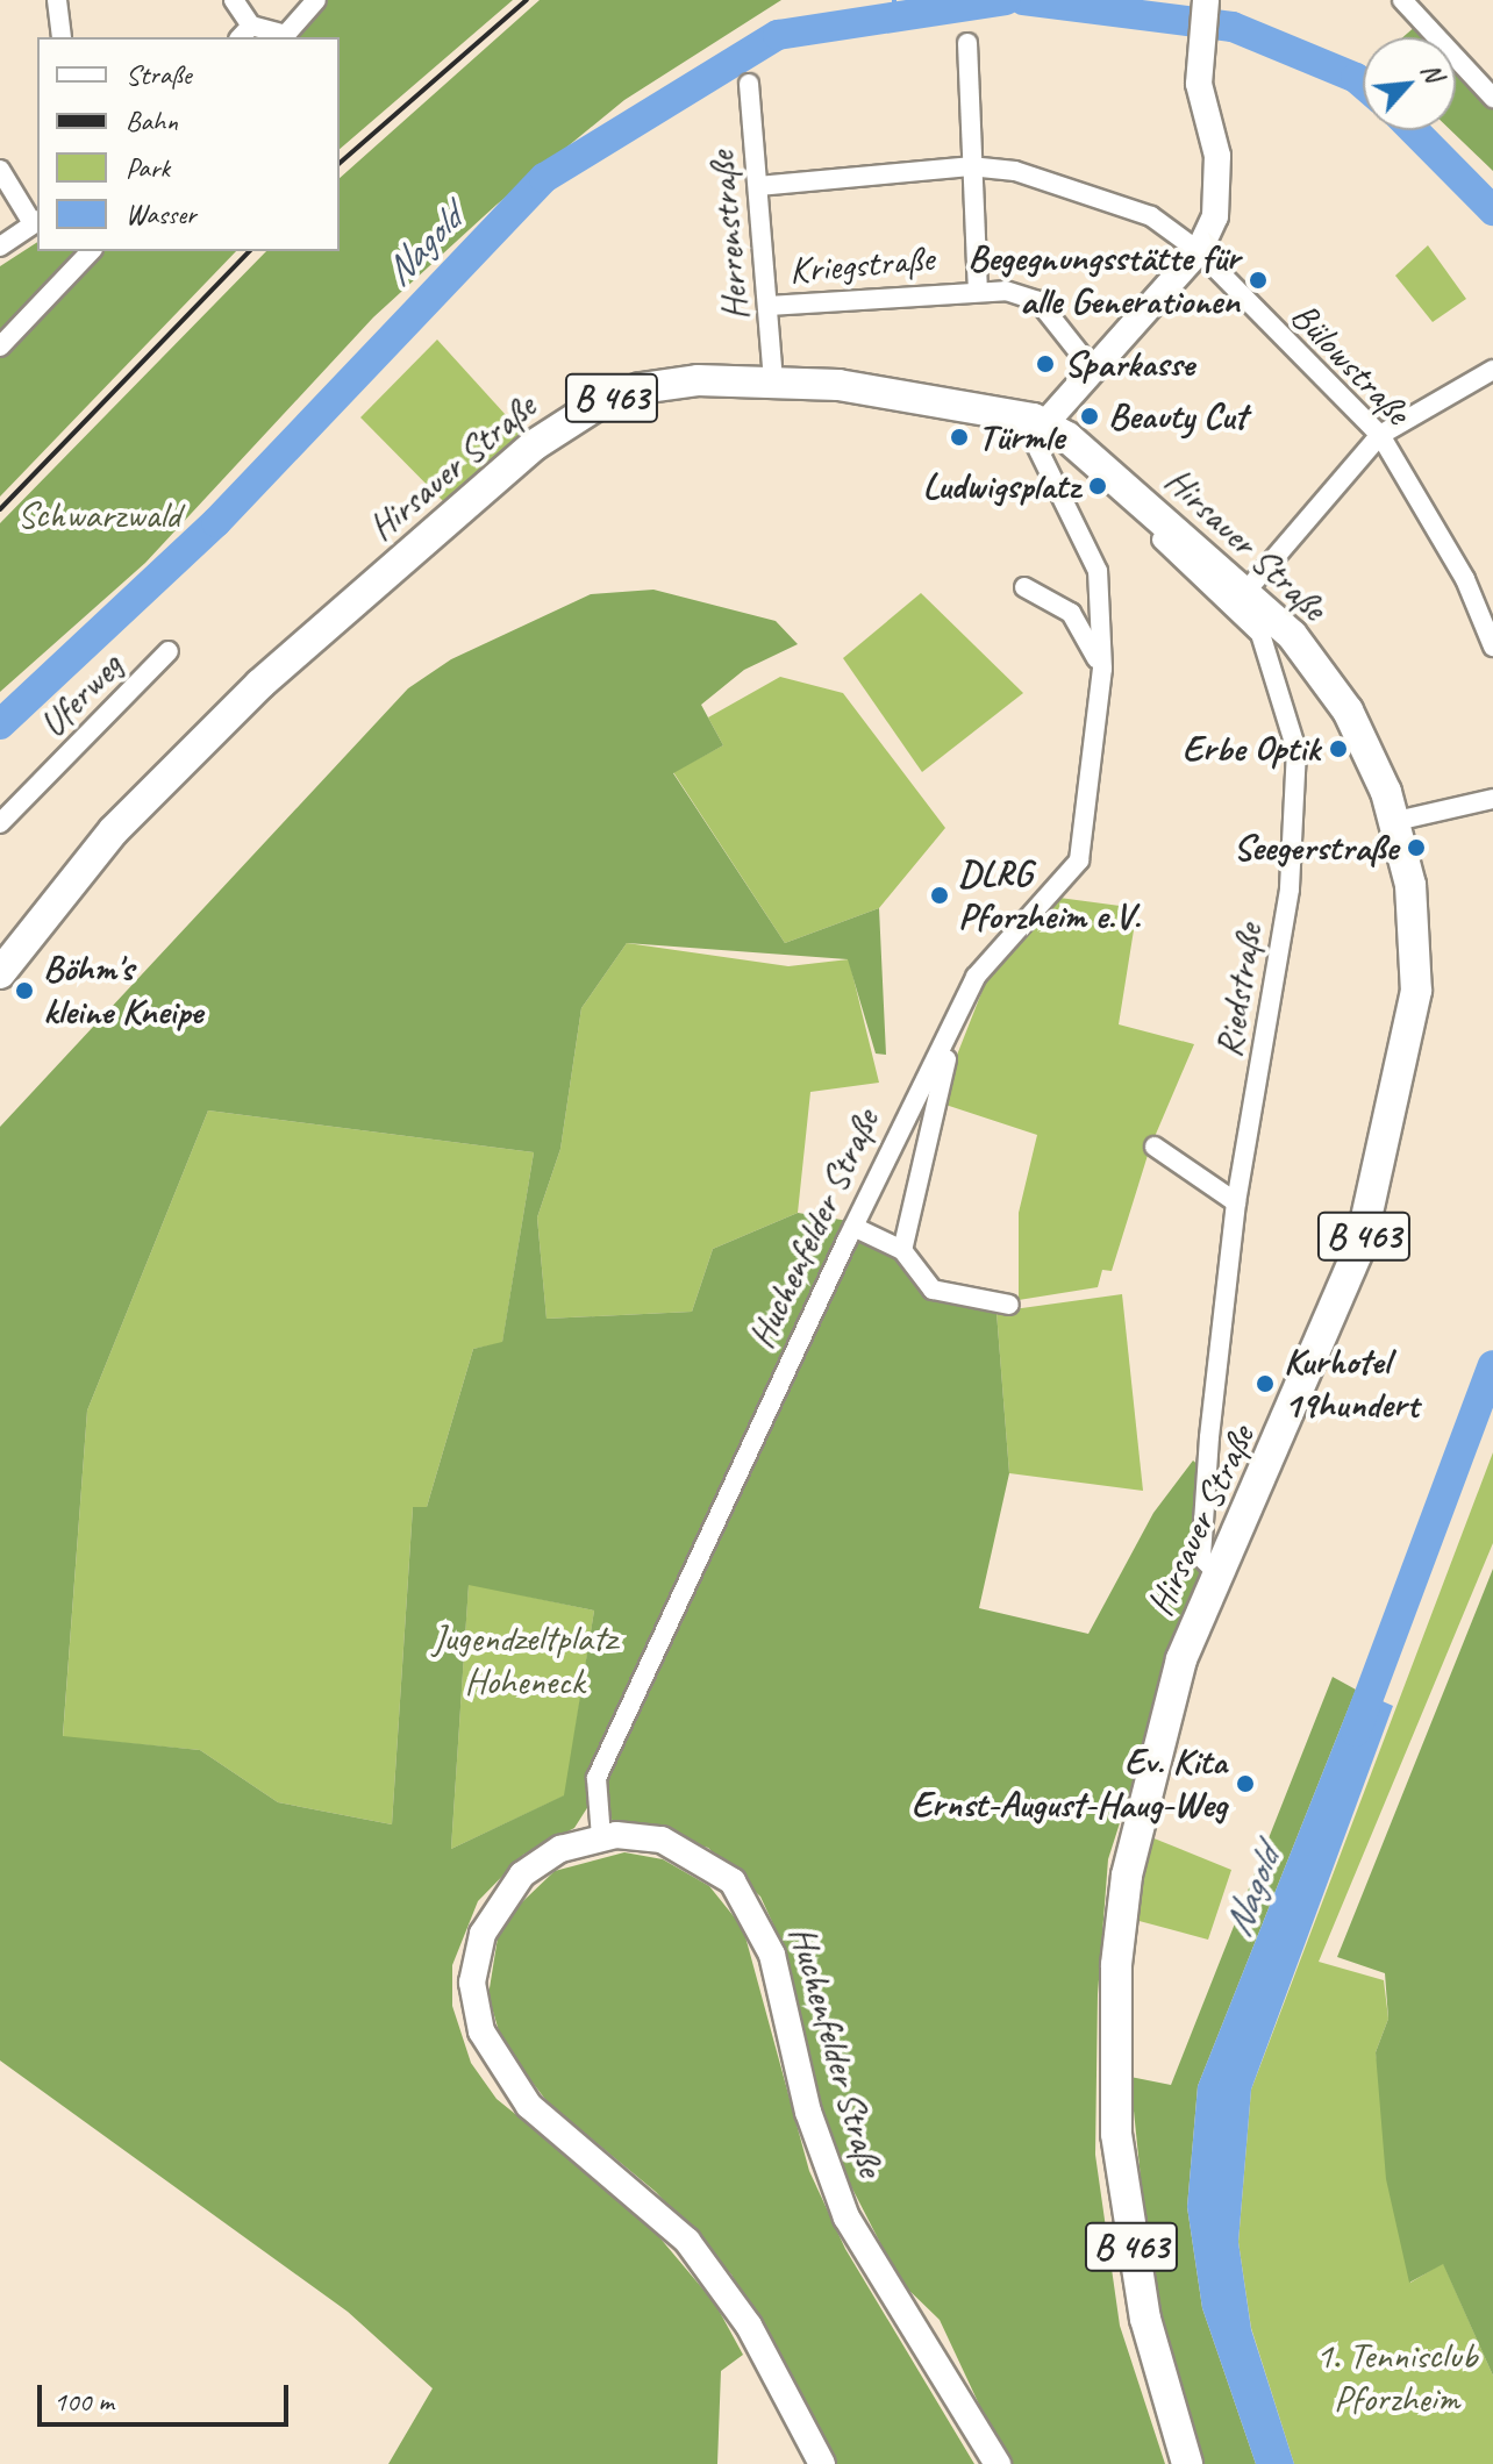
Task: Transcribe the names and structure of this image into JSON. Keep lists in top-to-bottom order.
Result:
{
  "streets": {
    "main road": ["B 463", "Hirsauer Straße", "Huchenfelder Straße"],
    "street": [
      "Herrenstraße",
      "Kriegstraße",
      "Bülowstraße",
      "Uferweg",
      "Riedstraße"
    ]
  },
  "crossings": [
    ["Herrenstraße", "Kriegstraße"],
    ["Herrenstraße", "Bülowstraße"],
    ["Herrenstraße", "Hirsauer Straße"],
    ["Hirsauer Straße", "Riedstraße"],
    ["Hirsauer Straße", "Huchenfelder Straße"]
  ],
  "water": ["Nagold"],
  "parks": ["Schwarzwald", "Jugendzeltplatz Hoheneck", "1. Tennisclub Pforzheim"],
  "places": [
    "Begegnungsstätte für alle Generationen",
    "Sparkasse",
    "Beauty Cut",
    "Türmle",
    "Ludwigsplatz",
    "Erbe Optik",
    "Seegerstraße",
    "DLRG Pforzheim e.V.",
    "Böhm's kleine Kneipe",
    "Kurhotel 19hundert",
    "Ev. Kita Ernst-August-Haug-Weg"
  ],
  "legend": [
    "Straße",
    "Bahn",
    "Park",
    "Wasser"
  ],
  "scale_bar": "100 m",
  "north": "top right"
}
